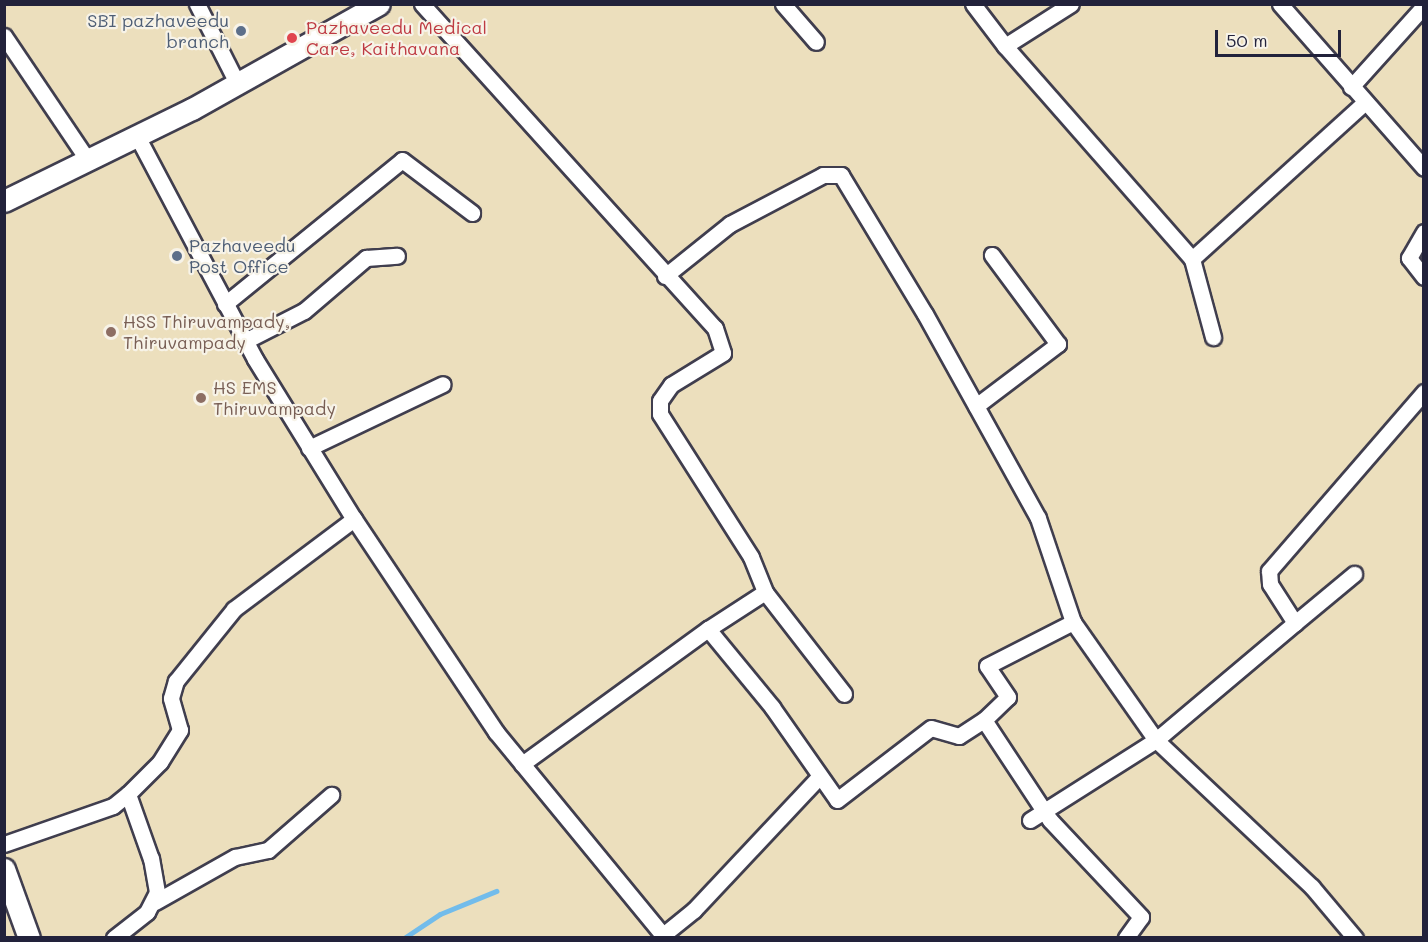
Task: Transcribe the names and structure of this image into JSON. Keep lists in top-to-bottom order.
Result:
{
  "places": [
    "SBI pazhaveedu branch",
    "Pazhaveedu Medical Care, Kaithavana",
    "Pazhaveedu Post Office",
    "HSS Thiruvampady, Thiruvampady",
    "HS EMS Thiruvampady"
  ],
  "scale_bar": "50 m"
}
